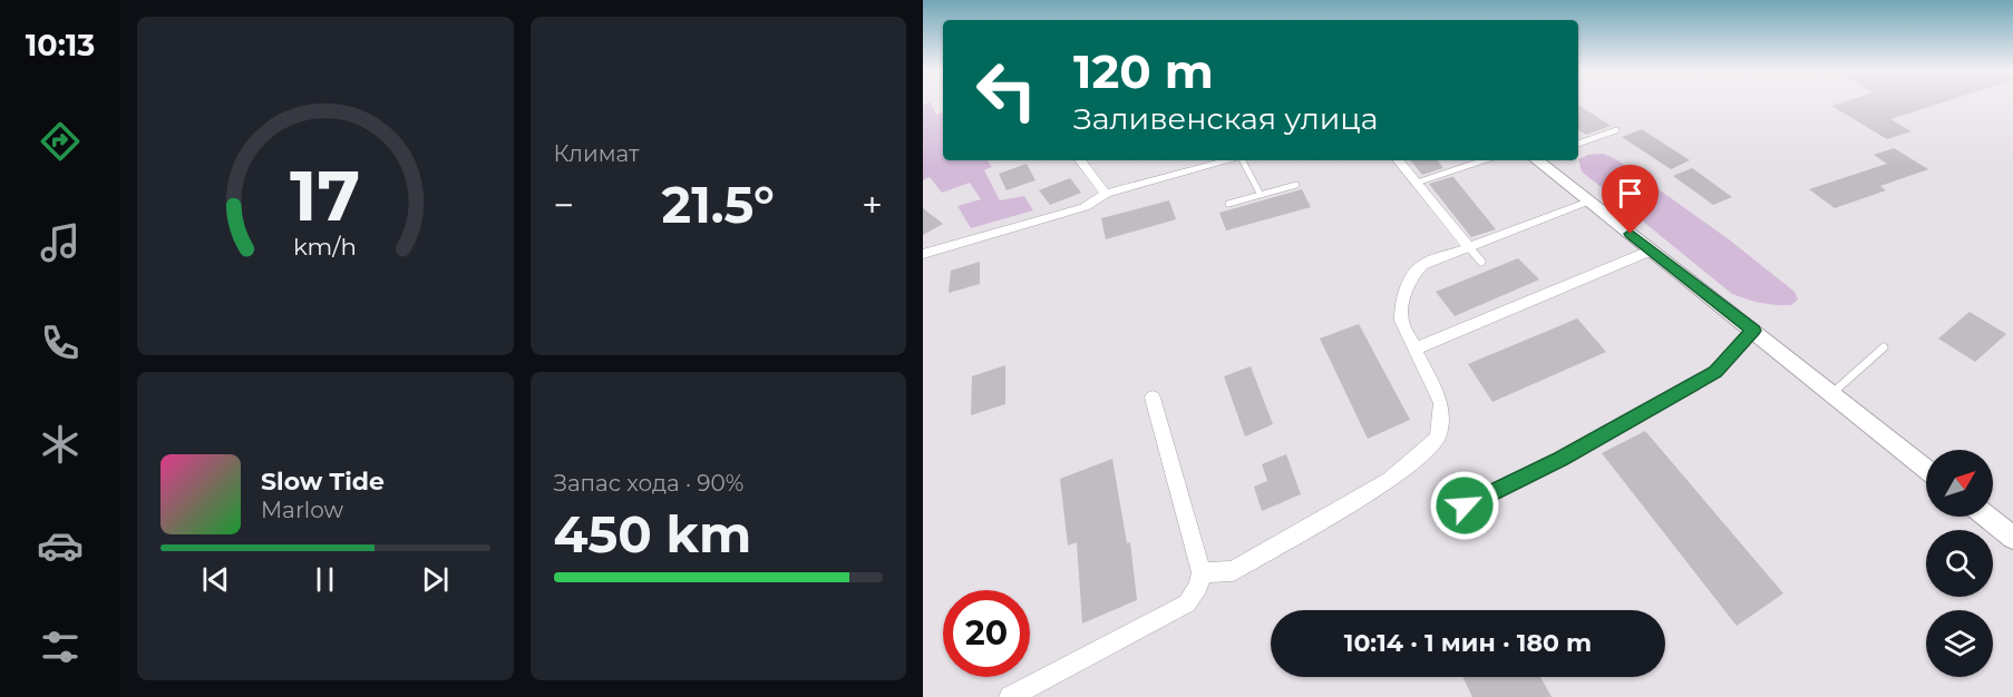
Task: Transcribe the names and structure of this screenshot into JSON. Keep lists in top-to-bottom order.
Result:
{
  "north": "top right",
  "page": {
    "tabs": "10:13",
    "tile": [
      "Климат",
      ["Запас хода · 90%", "450 km"]
    ],
    "turn": ["120 m", "Заливенская улица"],
    "heat": ["−", "21.5°", "+"],
    "song": ["Slow Tide", "Marlow"],
    "limit": "20",
    "trip": "10:14 · 1 мин · 180 m",
    "gauge": ["17", "km/h"]
  }
}
